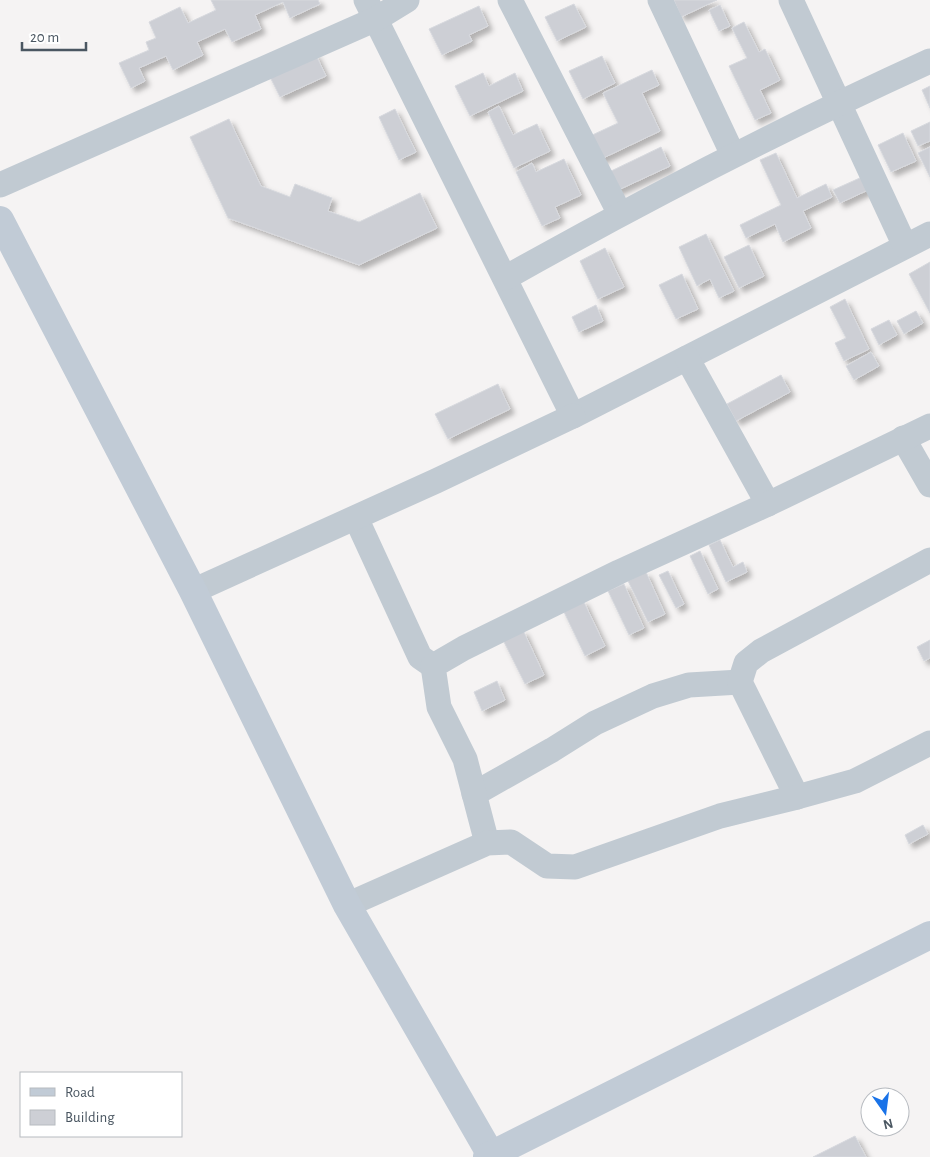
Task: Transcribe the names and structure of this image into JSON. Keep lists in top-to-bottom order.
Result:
{
  "legend": ["Road", "Building"],
  "scale_bar": "20 m",
  "north": "bottom"
}
